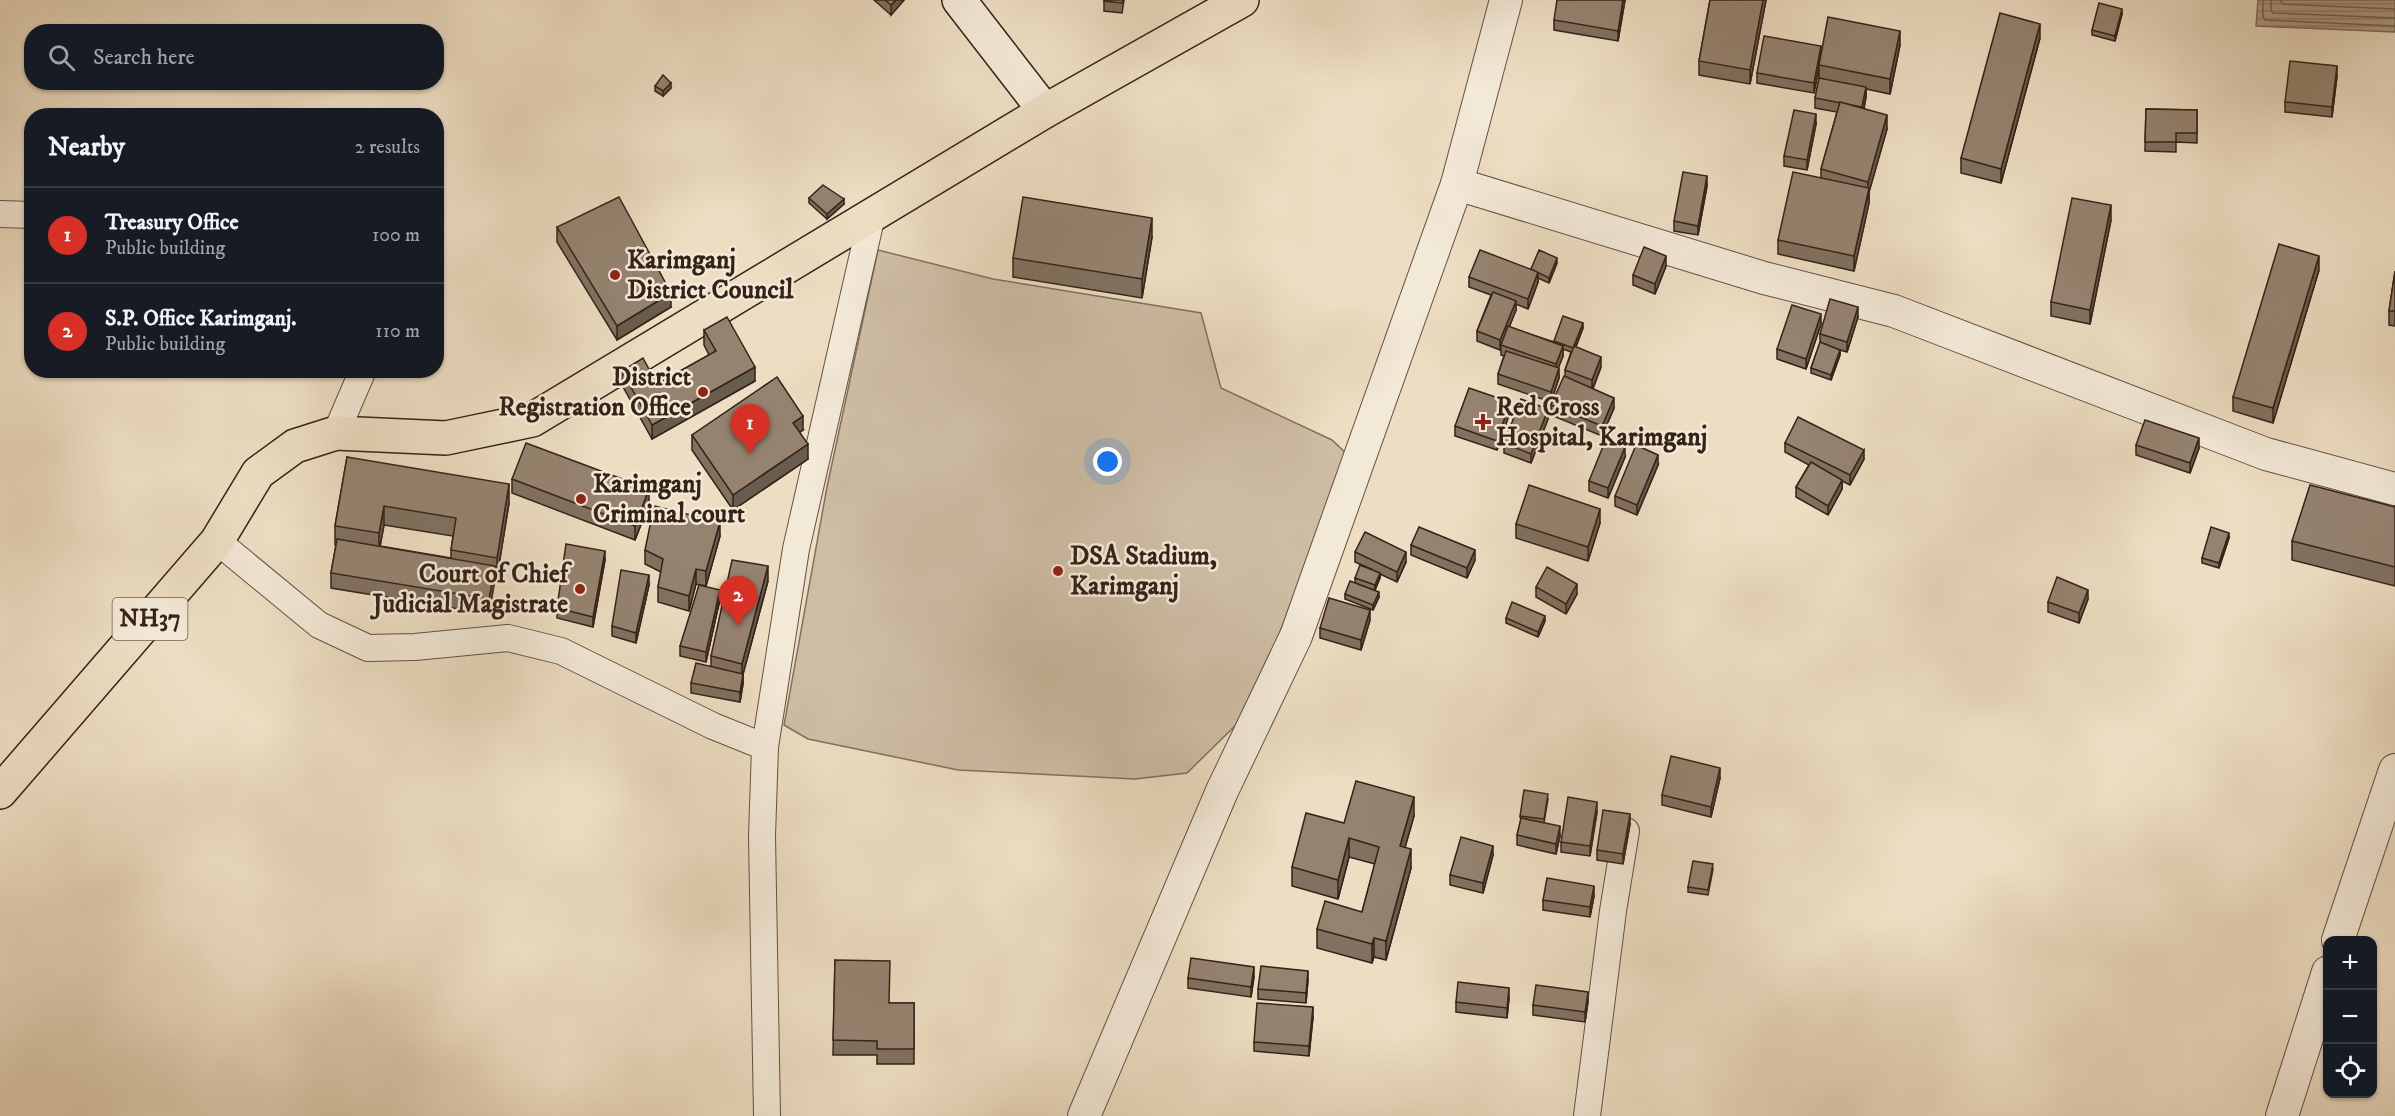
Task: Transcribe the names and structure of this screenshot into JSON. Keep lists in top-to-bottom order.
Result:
{
  "streets": {
    "highway": ["NH37"]
  },
  "places": {
    "other": [
      "Karimganj District Council",
      "District Registration Office",
      "Karimganj Criminal court",
      "DSA Stadium, Karimganj",
      "Court of Chief Judicial Magistrate"
    ],
    "health": ["Red Cross Hospital, Karimganj"]
  },
  "page": {
    "search": "Search here",
    "heading": ["Nearby", "2 results"],
    "list": [
      {
        "mark": "1",
        "name": "Treasury Office",
        "note": "Public building",
        "value": "100 m"
      },
      {
        "mark": "2",
        "name": "S.P. Office Karimganj.",
        "note": "Public building",
        "value": "110 m"
      }
    ],
    "pins": ["1", "2"],
    "map_buttons": ["+", "−"]
  }
}
